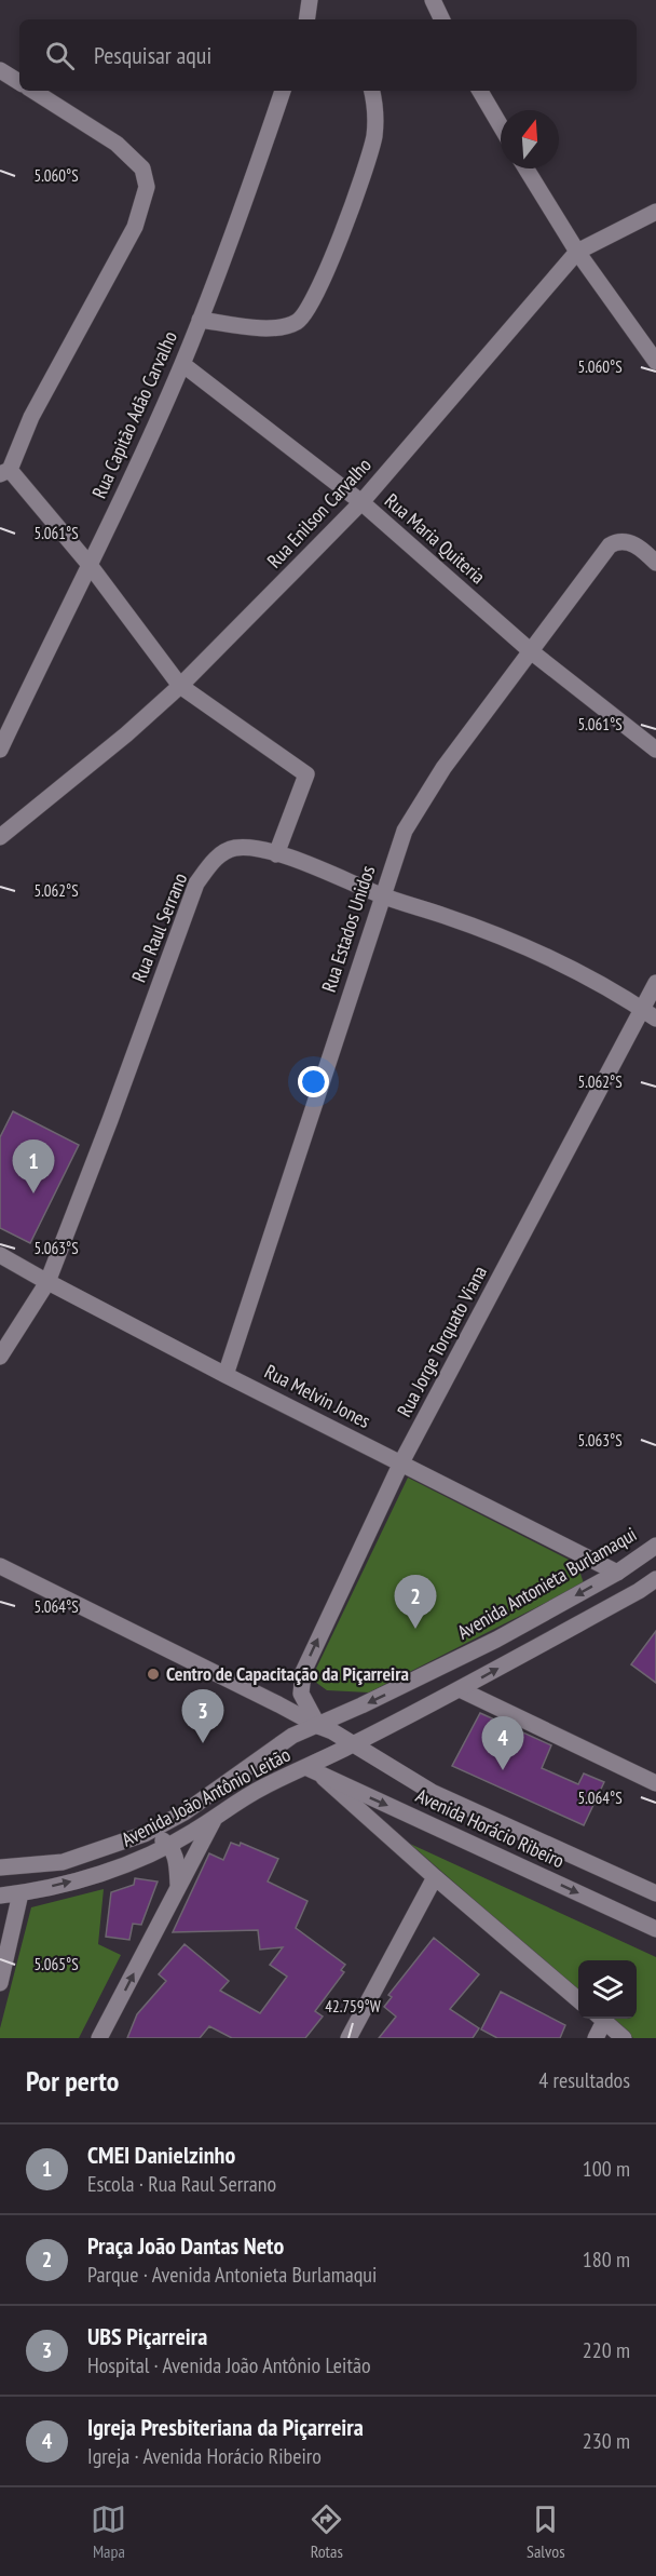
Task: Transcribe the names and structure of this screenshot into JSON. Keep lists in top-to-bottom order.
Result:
{
  "streets": {
    "street": [
      "Rua Capitão Adão Carvalho",
      "Rua Enilson Carvalho",
      "Rua Maria Quiteria",
      "Rua Raul Serrano",
      "Rua Estados Unidos",
      "Rua Jorge Torquato Viana",
      "Rua Melvin Jones",
      "Avenida Antonieta Burlamaqui",
      "Avenida João Antônio Leitão",
      "Avenida Horácio Ribeiro"
    ]
  },
  "crossings": [
    ["Rua Capitão Adão Carvalho", "Rua Maria Quiteria"],
    ["Rua Enilson Carvalho", "Rua Maria Quiteria"],
    ["Rua Maria Quiteria", "Rua Estados Unidos"],
    ["Rua Raul Serrano", "Rua Estados Unidos"],
    ["Rua Raul Serrano", "Rua Jorge Torquato Viana"],
    ["Rua Raul Serrano", "Rua Melvin Jones"],
    ["Rua Estados Unidos", "Rua Melvin Jones"],
    ["Rua Jorge Torquato Viana", "Rua Melvin Jones"],
    ["Rua Jorge Torquato Viana", "Avenida Antonieta Burlamaqui"],
    ["Rua Jorge Torquato Viana", "Avenida João Antônio Leitão"],
    ["Rua Jorge Torquato Viana", "Avenida Horácio Ribeiro"],
    ["Rua Melvin Jones", "Avenida Antonieta Burlamaqui"],
    ["Avenida Antonieta Burlamaqui", "Avenida João Antônio Leitão"],
    ["Avenida Antonieta Burlamaqui", "Avenida Horácio Ribeiro"],
    ["Avenida João Antônio Leitão", "Avenida Horácio Ribeiro"]
  ],
  "places": ["Centro de Capacitação da Piçarreira"],
  "north": "top",
  "page": {
    "search": "Pesquisar aqui",
    "pins": [
      "1",
      "2",
      "3",
      "4"
    ],
    "heading": ["Por perto", "4 resultados"],
    "list": [
      {
        "mark": "1",
        "name": "CMEI Danielzinho",
        "note": "Escola · Rua Raul Serrano",
        "value": "100 m"
      },
      {
        "mark": "2",
        "name": "Praça João Dantas Neto",
        "note": "Parque · Avenida Antonieta Burlamaqui",
        "value": "180 m"
      },
      {
        "mark": "3",
        "name": "UBS Piçarreira",
        "note": "Hospital · Avenida João Antônio Leitão",
        "value": "220 m"
      },
      {
        "mark": "4",
        "name": "Igreja Presbiteriana da Piçarreira",
        "note": "Igreja · Avenida Horácio Ribeiro",
        "value": "230 m"
      }
    ],
    "nav": ["Mapa", "Rotas", "Salvos"]
  },
  "coordinates": [
    "5.060°S",
    "5.061°S",
    "5.062°S",
    "5.063°S",
    "5.064°S",
    "5.065°S",
    "42.759°W"
  ]
}
